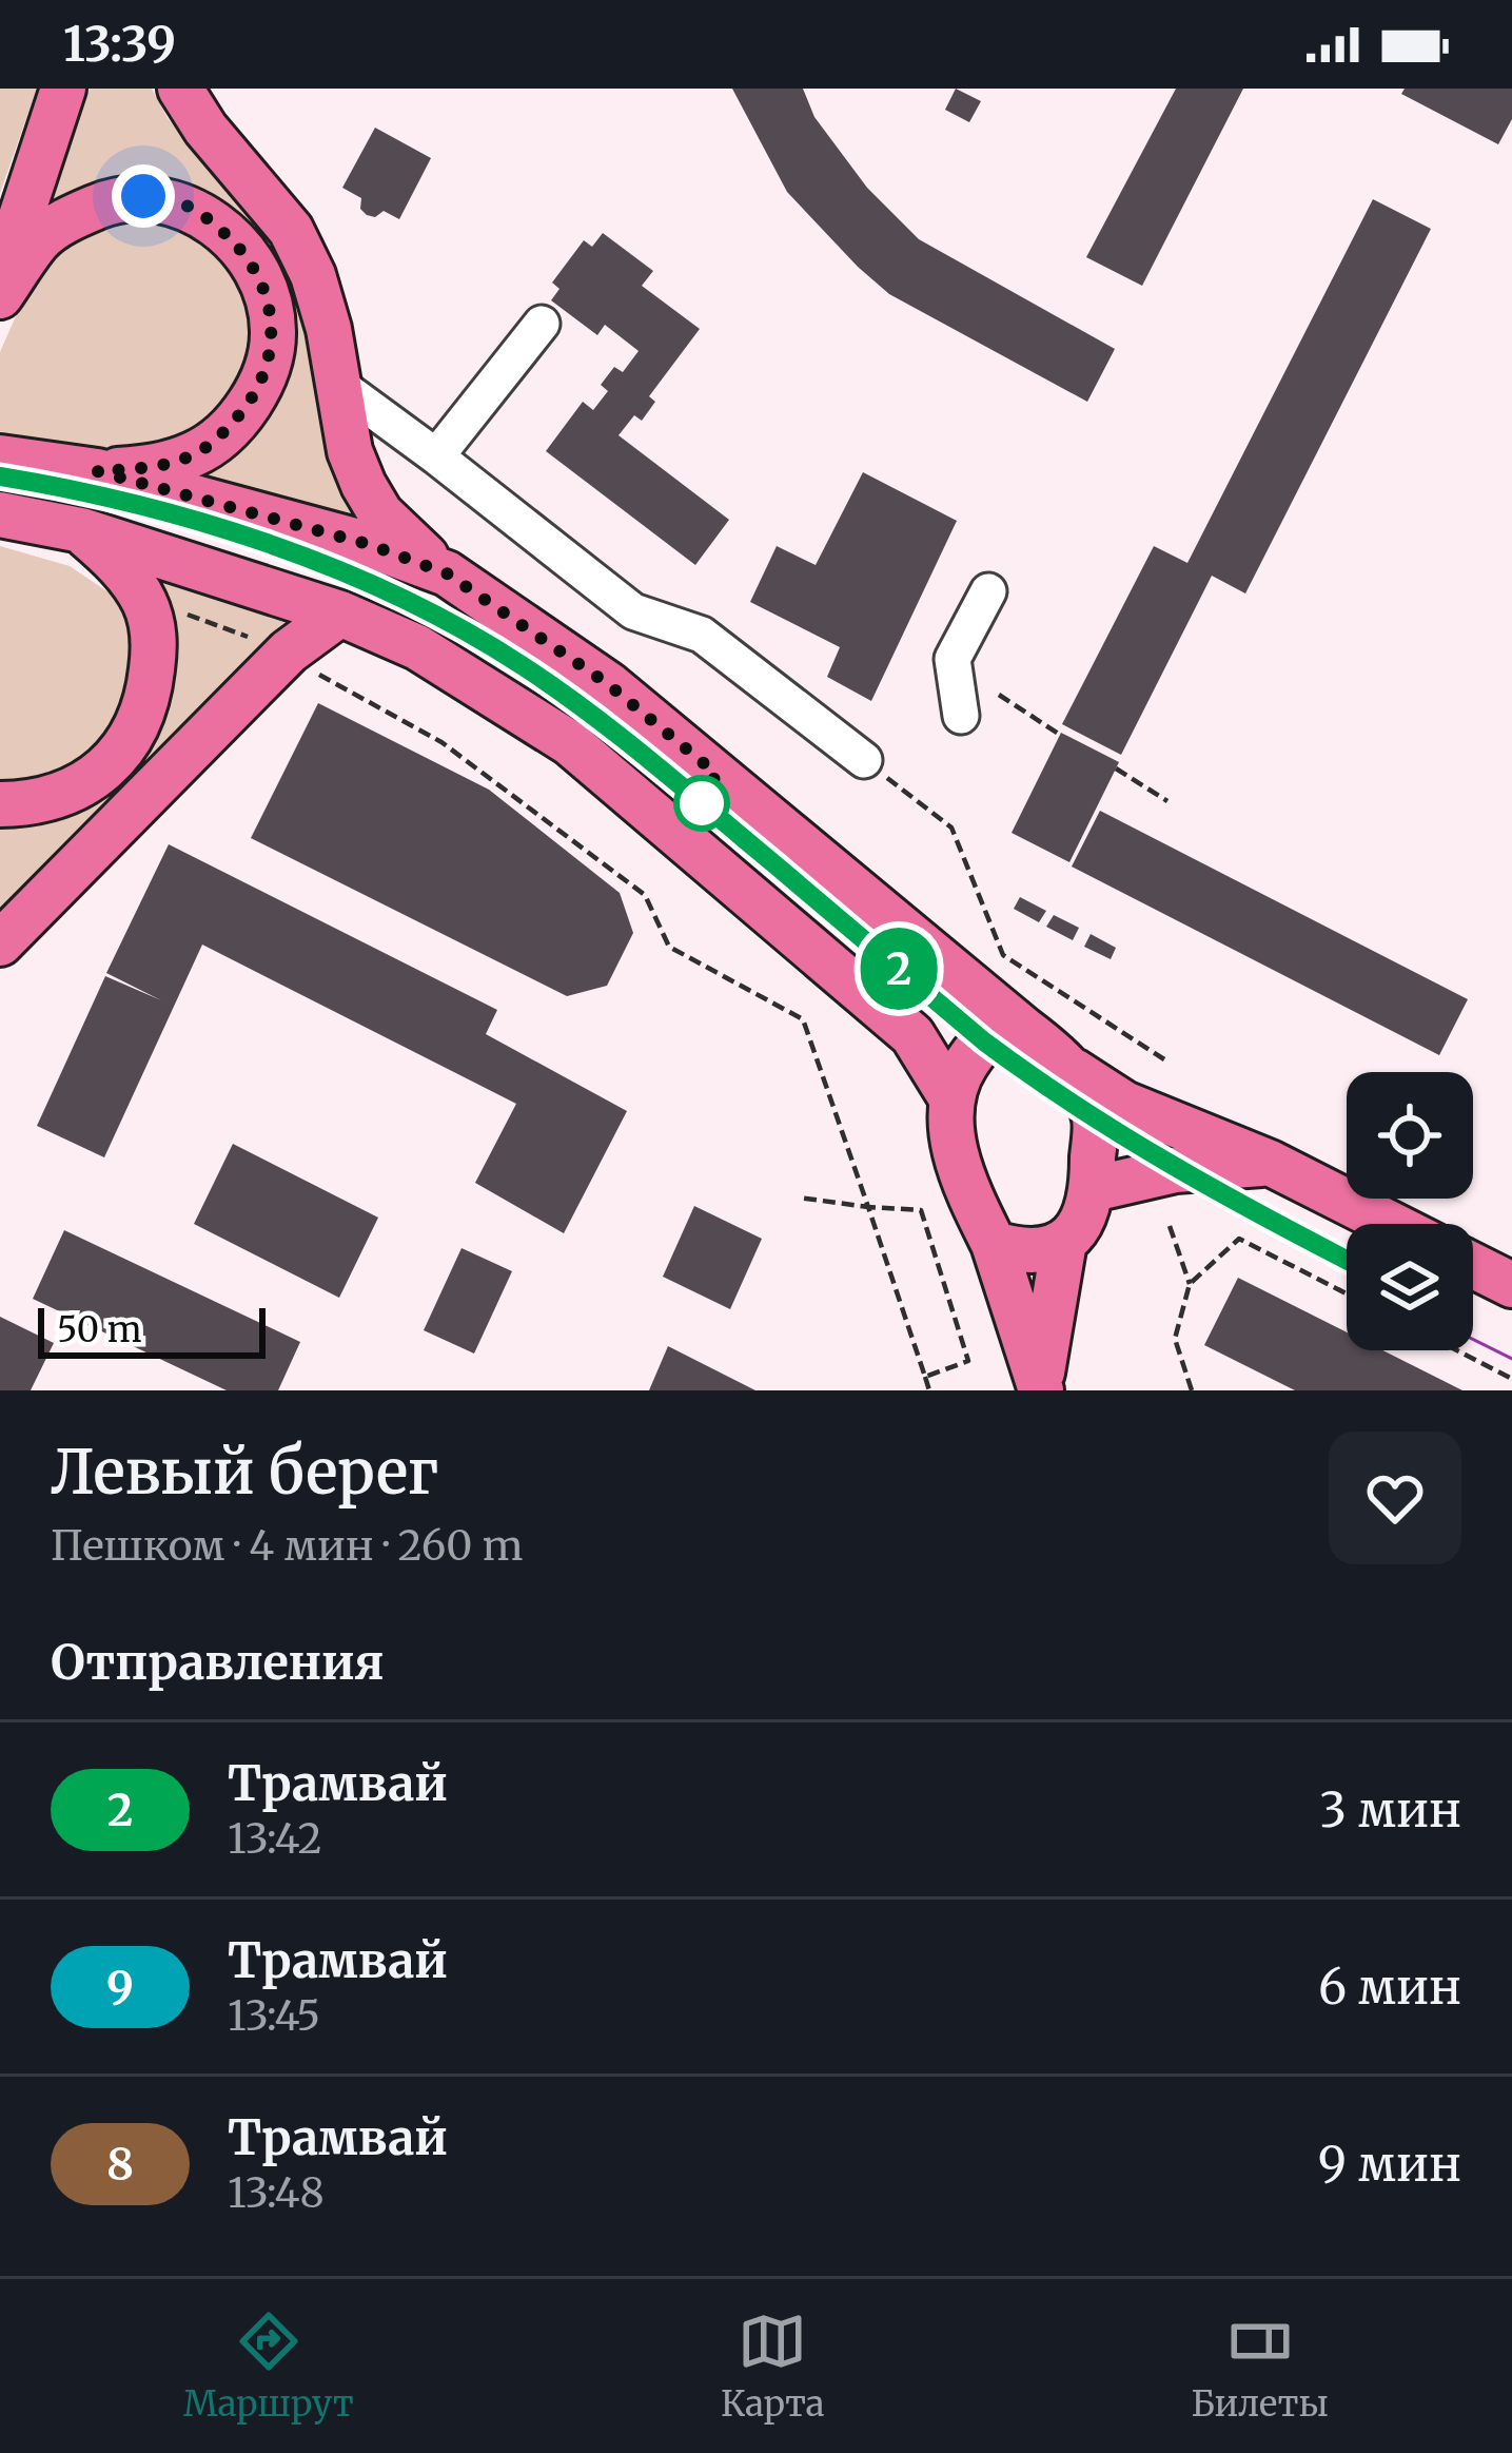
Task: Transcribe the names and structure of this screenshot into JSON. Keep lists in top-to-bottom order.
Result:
{
  "lines": ["tram line 2"],
  "scale_bar": "50 m",
  "page": {
    "status": "13:39",
    "on_map": "2",
    "scale": "50 m",
    "heading": [
      ["Левый берег", "Пешком · 4 мин · 260 m"],
      "Отправления"
    ],
    "list": [
      {
        "mark": "2",
        "name": "Трамвай",
        "note": "13:42",
        "value": "3 мин"
      },
      {
        "mark": "9",
        "name": "Трамвай",
        "note": "13:45",
        "value": "6 мин"
      },
      {
        "mark": "8",
        "name": "Трамвай",
        "note": "13:48",
        "value": "9 мин"
      }
    ],
    "tabs": ["Маршрут", "Карта", "Билеты"]
  }
}
